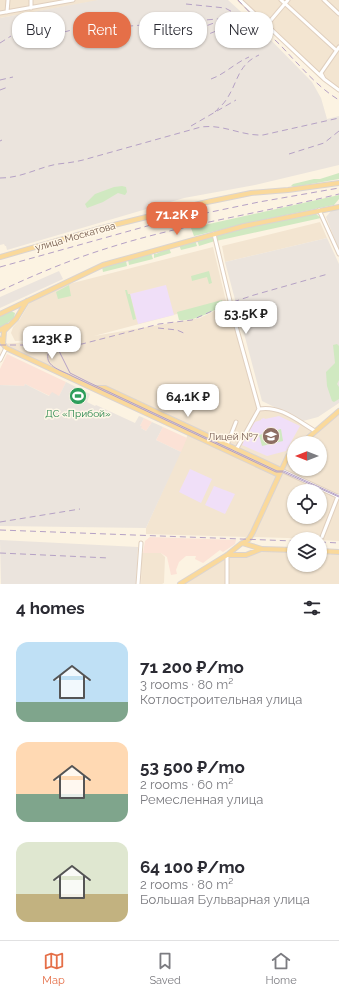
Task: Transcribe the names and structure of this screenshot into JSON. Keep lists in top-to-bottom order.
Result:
{
  "streets": {
    "main road": ["улица Москатова"]
  },
  "places": {
    "sports": ["ДC «Прибой»"],
    "school or university": ["Лицей №7"]
  },
  "north": "left",
  "page": {
    "chip": [
      "Buy",
      "Rent",
      "Filters",
      "New"
    ],
    "price": [
      "71.2K ₽",
      "53.5K ₽",
      "123K ₽",
      "64.1K ₽"
    ],
    "heading": "4 homes",
    "list": [
      {
        "name": "71 200 ₽/mo",
        "note": "3 rooms · 80 m² · Котлостроительная улица"
      },
      {
        "name": "53 500 ₽/mo",
        "note": "2 rooms · 60 m² · Ремесленная улица"
      },
      {
        "name": "64 100 ₽/mo",
        "note": "2 rooms · 80 m² · Большая Бульварная улица"
      }
    ],
    "tabs": ["Map", "Saved", "Home"]
  }
}
